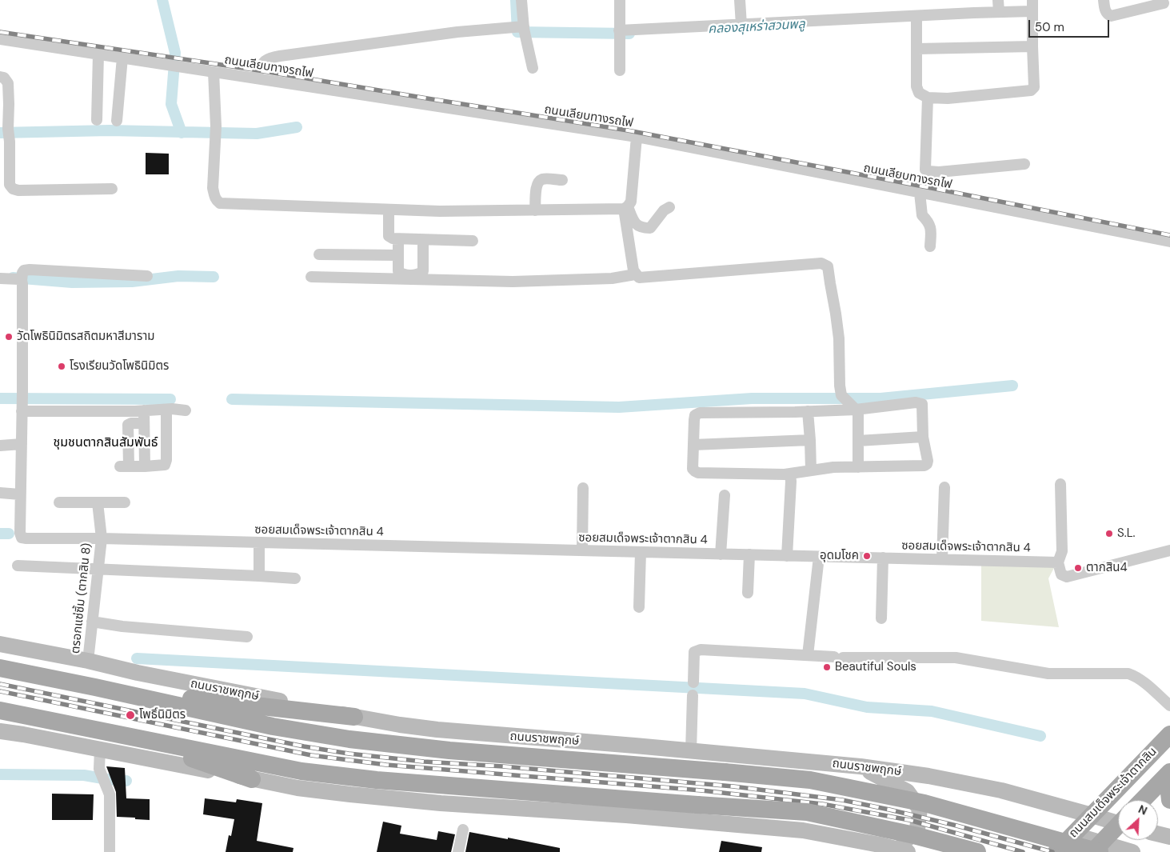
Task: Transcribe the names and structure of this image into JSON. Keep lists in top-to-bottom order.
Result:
{
  "streets": {
    "main road": ["ถนนราชพฤกษ์", "ถนนสมเด็จพระเจ้าตากสิน"],
    "street": ["ถนนเลียบทางรถไฟ", "ซอยสมเด็จพระเจ้าตากสิน 4", "ตรอกแซ่ซิ้ม (ตากสิน 8)"]
  },
  "crossings": [
    ["ซอยสมเด็จพระเจ้าตากสิน 4", "ตรอกแซ่ซิ้ม (ตากสิน 8)"],
    ["ตรอกแซ่ซิ้ม (ตากสิน 8)", "ถนนราชพฤกษ์"],
    ["ถนนราชพฤกษ์", "ถนนสมเด็จพระเจ้าตากสิน"]
  ],
  "districts": ["ชุมชนตากสินสัมพันธ์"],
  "water": ["คลองสุเหร่าสวนพลู"],
  "places": [
    "วัดโพธินิมิตรสถิตมหาสีมาราม",
    "โรงเรียนวัดโพธินิมิตร",
    "S.L.",
    "อุดมโชค",
    "ตากสิน4",
    "Beautiful Souls",
    "โพธิ์นิมิตร"
  ],
  "scale_bar": "50 m",
  "north": "top right"
}
